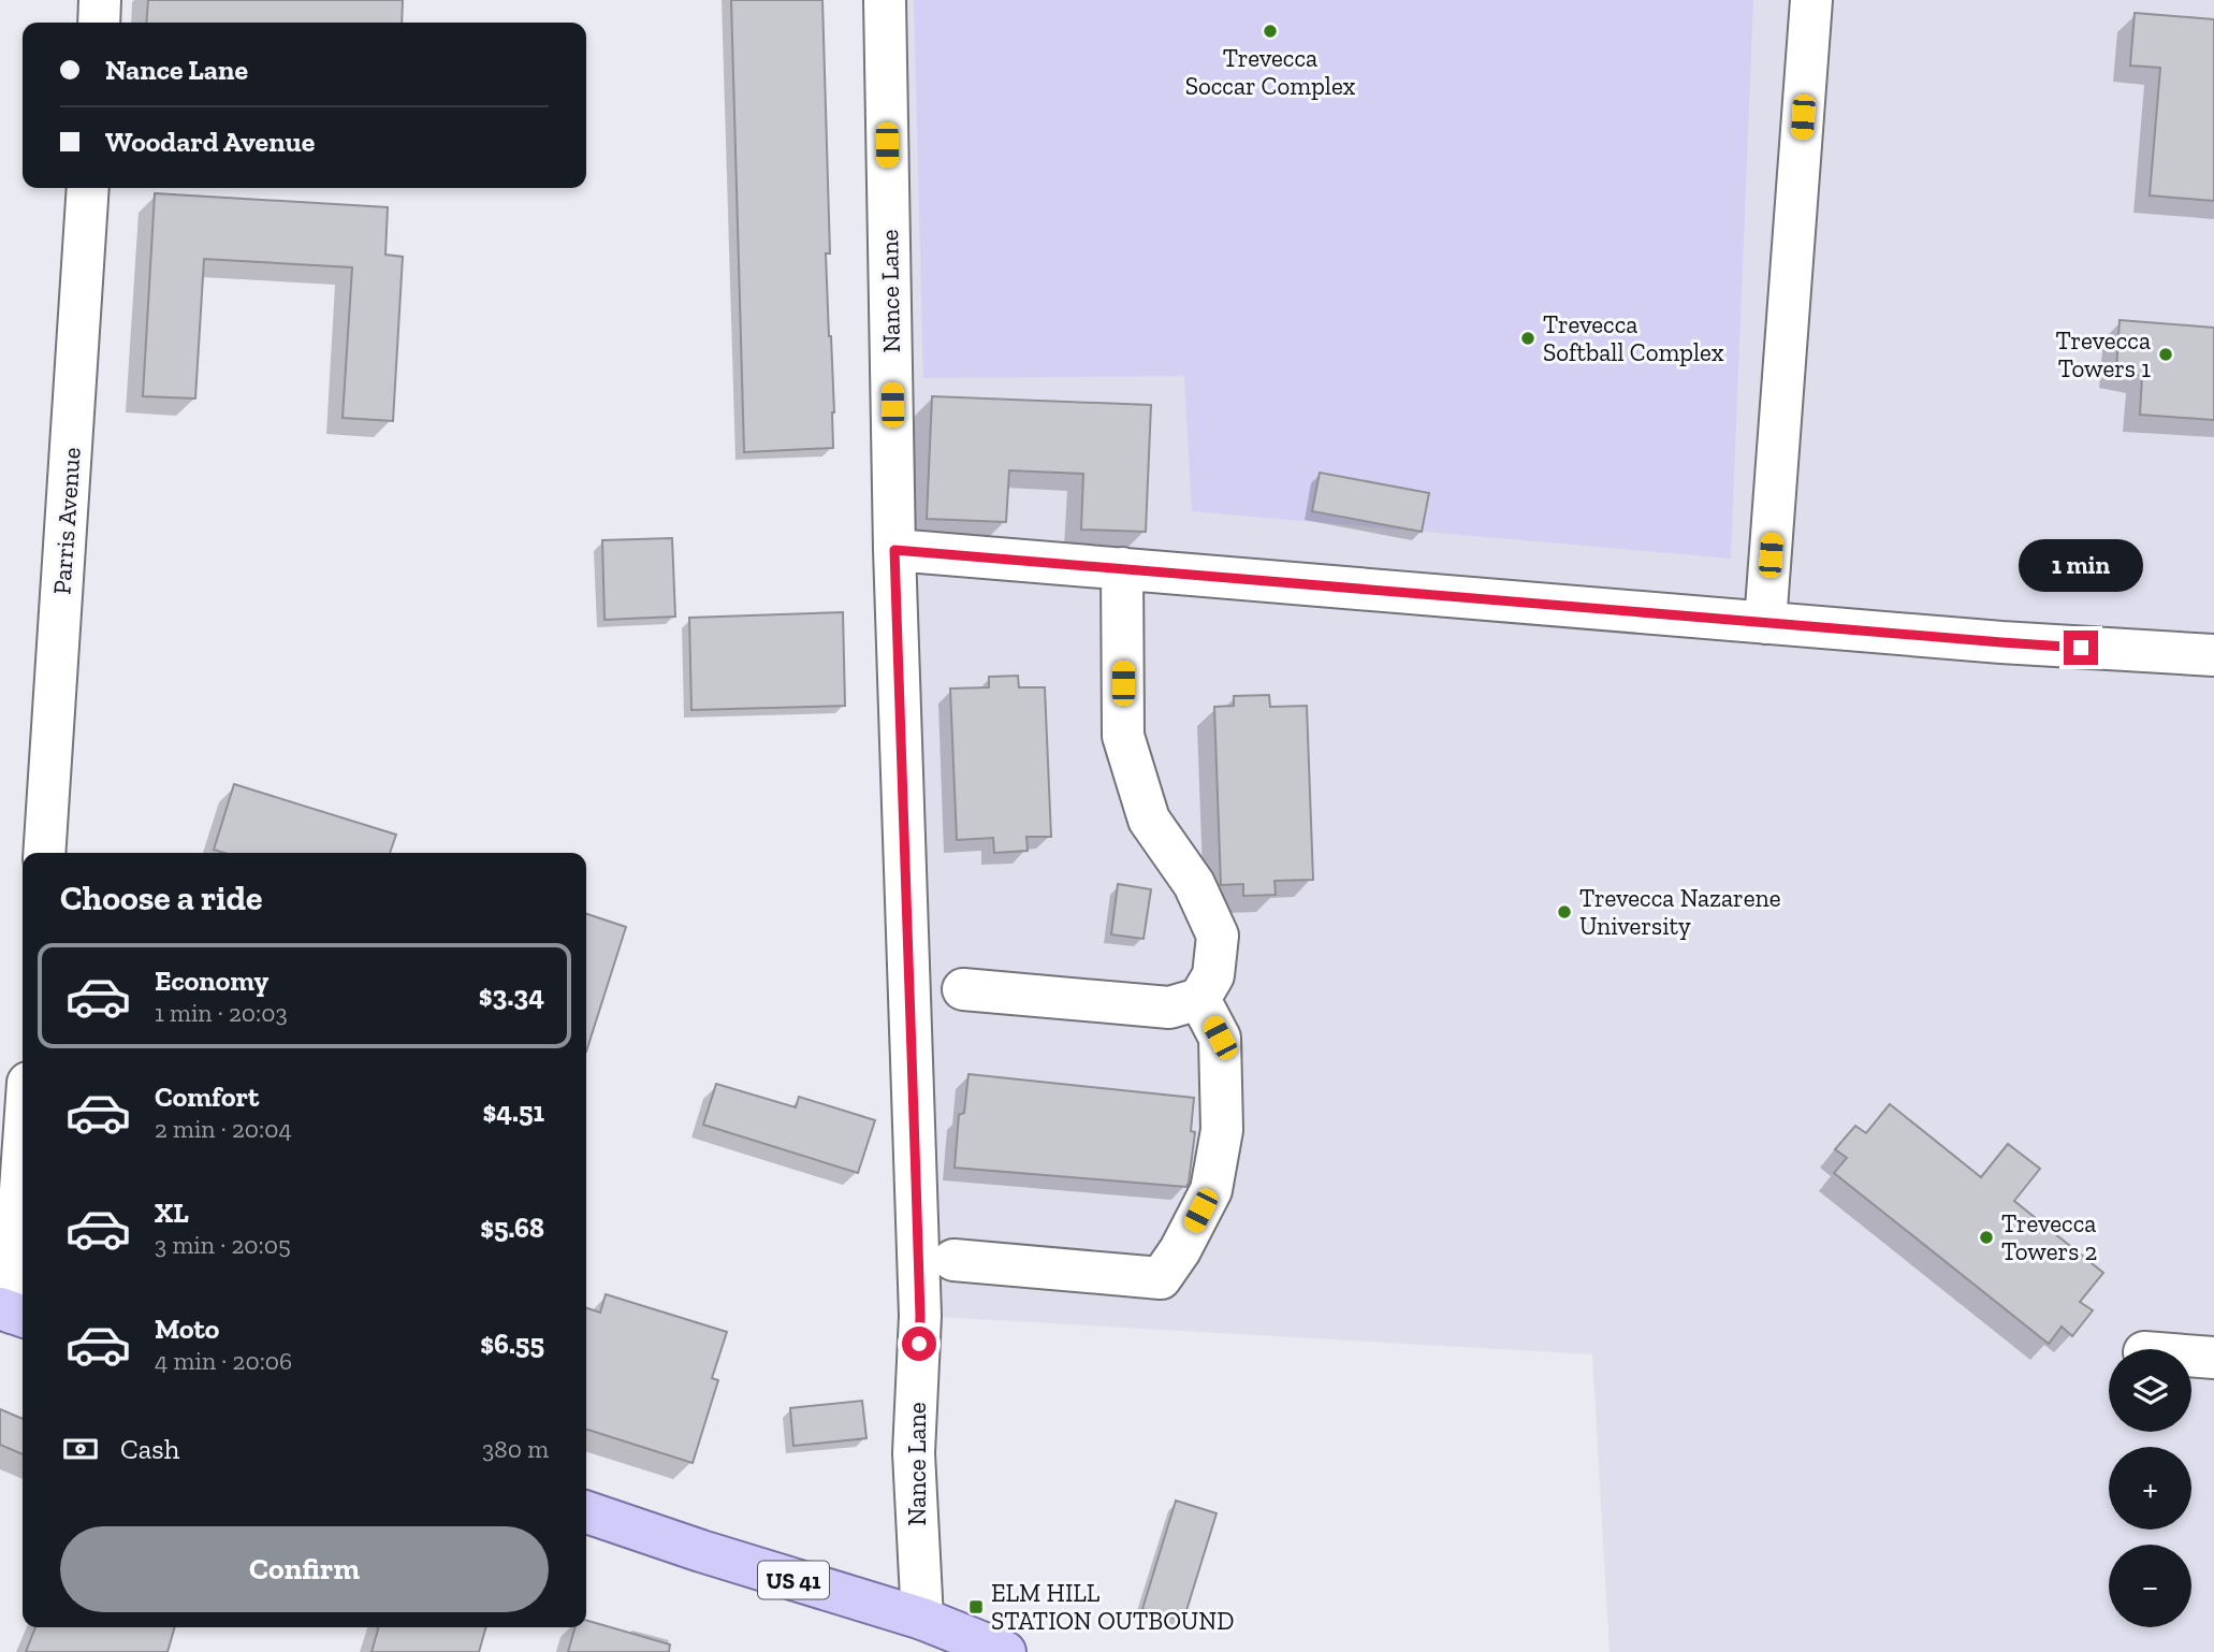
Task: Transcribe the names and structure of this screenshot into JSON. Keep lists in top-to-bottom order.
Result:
{
  "streets": {
    "main road": ["US 41"],
    "street": ["Nance Lane", "Parris Avenue"]
  },
  "crossings": [
    ["Nance Lane", "US 41"]
  ],
  "places": {
    "other": [
      "Trevecca Soccar Complex",
      "Trevecca Softball Complex",
      "Trevecca Towers 1",
      "Trevecca Nazarene University",
      "Trevecca Towers 2"
    ],
    "transit": ["ELM HILL STATION OUTBOUND"]
  },
  "page": {
    "banner": ["Nance Lane", "Woodard Avenue"],
    "bubble": "1 min",
    "heading": "Choose a ride",
    "list": [
      {
        "name": "Economy",
        "note": "1 min · 20:03",
        "value": "$3.34"
      },
      {
        "name": "Comfort",
        "note": "2 min · 20:04",
        "value": "$4.51"
      },
      {
        "name": "XL",
        "note": "3 min · 20:05",
        "value": "$5.68"
      },
      {
        "name": "Moto",
        "note": "4 min · 20:06",
        "value": "$6.55"
      }
    ],
    "map_buttons": ["+", "−"],
    "pay": ["Cash", "380 m"],
    "buttons": "Confirm"
  }
}
